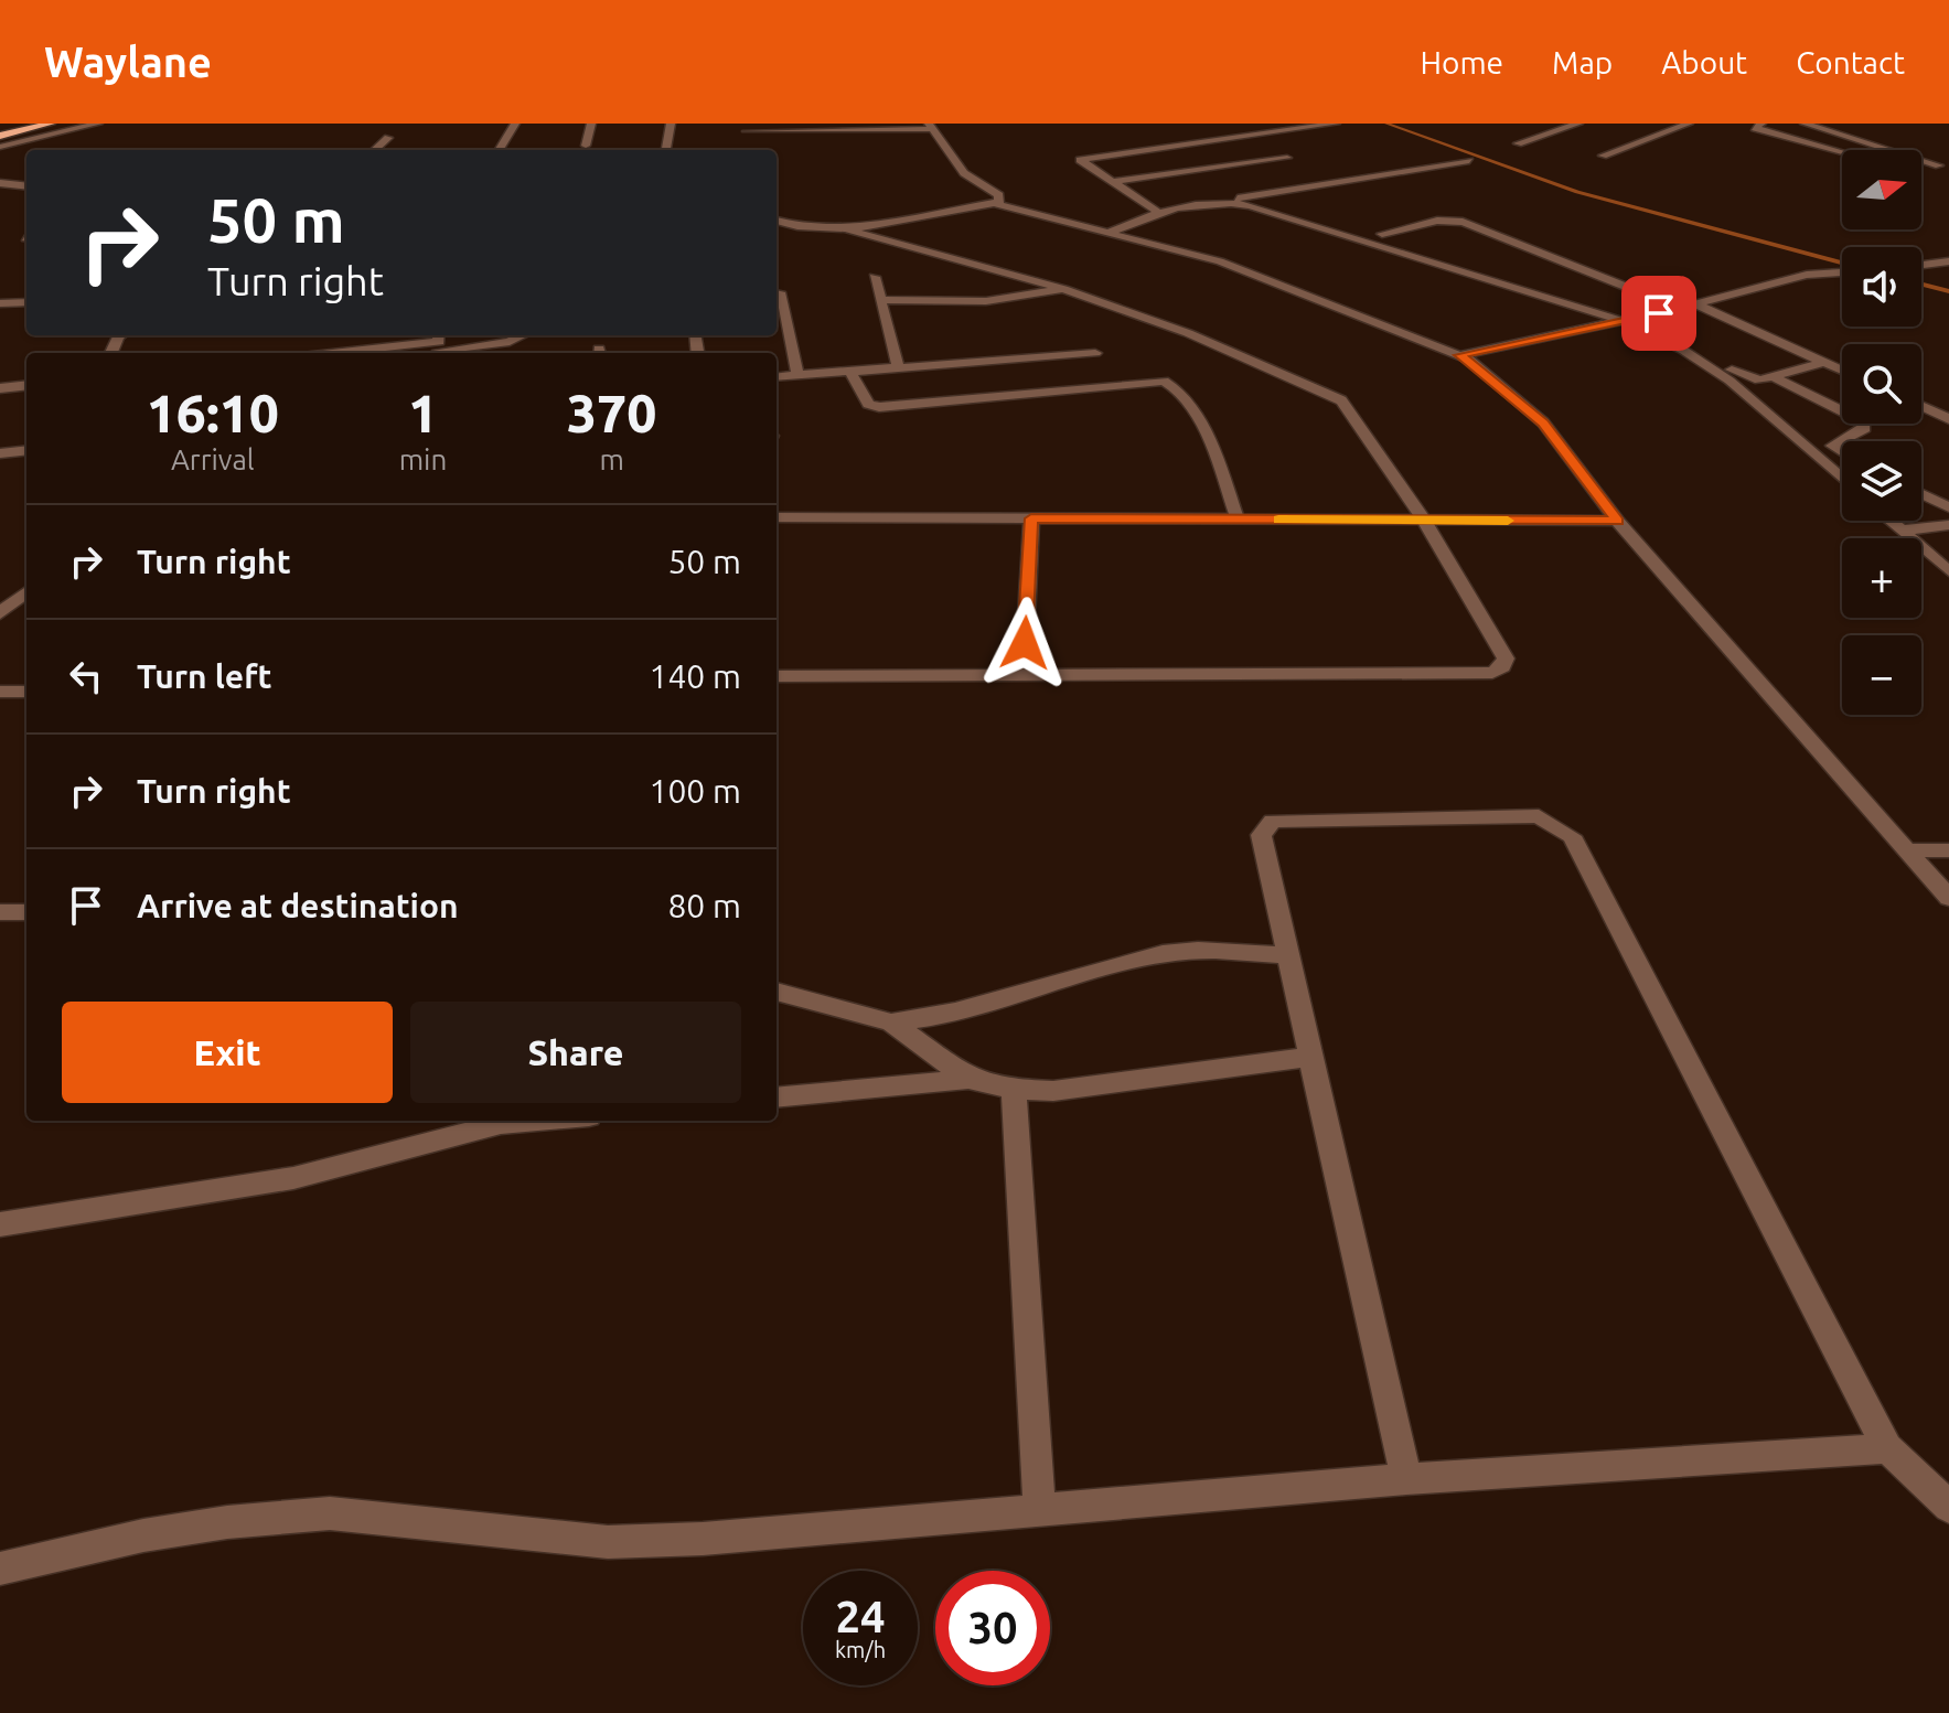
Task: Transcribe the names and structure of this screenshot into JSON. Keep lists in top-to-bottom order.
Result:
{
  "north": "right",
  "page": {
    "header": "Waylane",
    "nav": [
      "Home",
      "Map",
      "About",
      "Contact"
    ],
    "map_buttons": ["+", "−"],
    "turn": ["50 m", "Turn right"],
    "eta": [
      "16:10",
      "Arrival",
      "1",
      "min",
      "370",
      "m"
    ],
    "list": [
      {
        "name": "Turn right",
        "value": "50 m"
      },
      {
        "name": "Turn left",
        "value": "140 m"
      },
      {
        "name": "Turn right",
        "value": "100 m"
      },
      {
        "name": "Arrive at destination",
        "value": "80 m"
      }
    ],
    "buttons": ["Exit", "Share"],
    "speed": "24 km/h",
    "limit": "30"
  }
}
